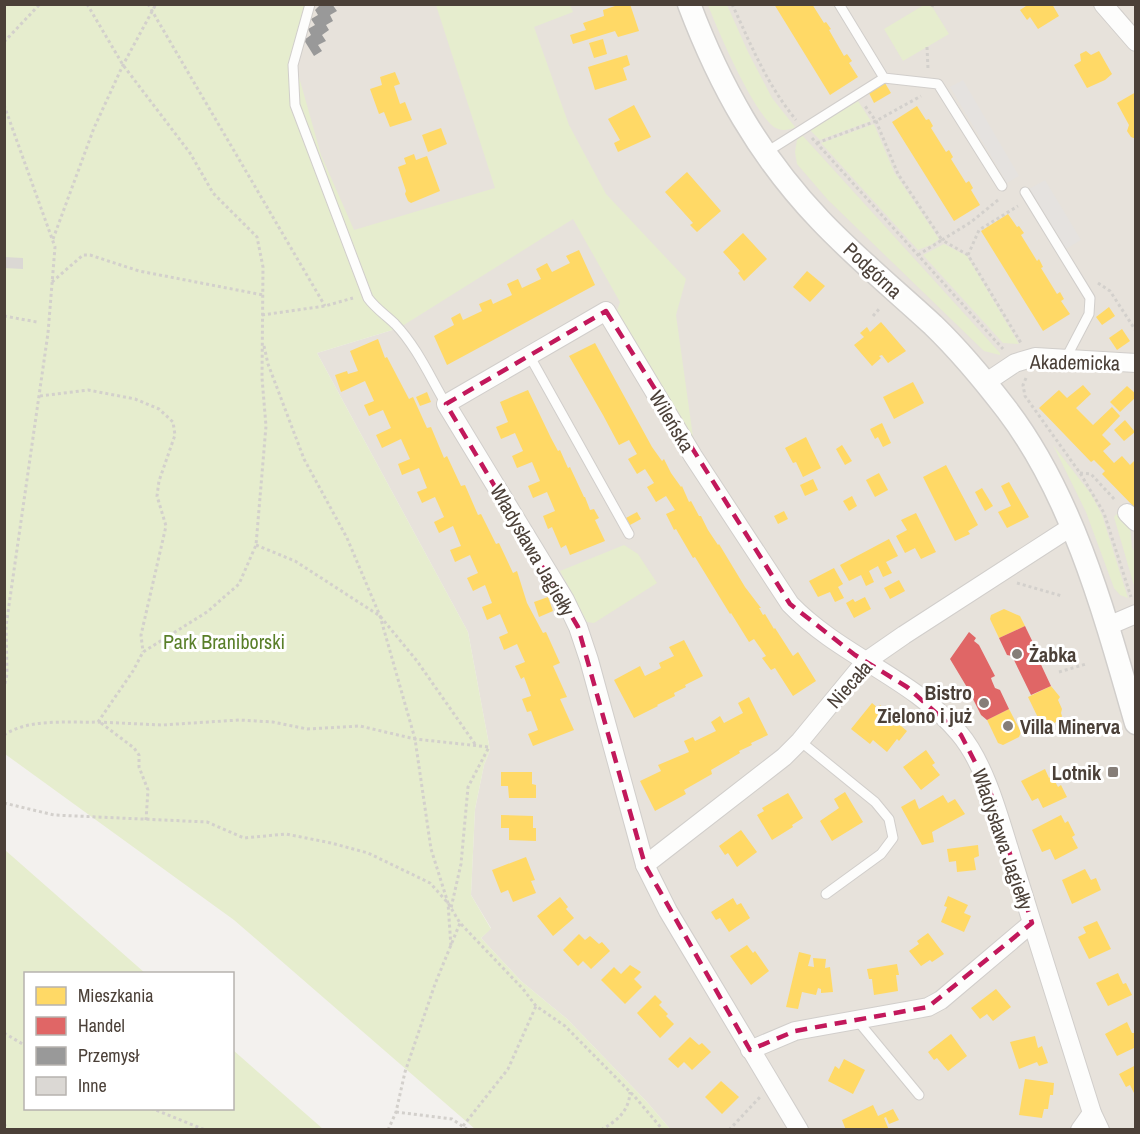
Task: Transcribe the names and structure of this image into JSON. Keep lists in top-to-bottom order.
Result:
{
  "streets": {
    "street": [
      "Podgórna",
      "Akademicka",
      "Wileńska",
      "Władysława Jagiełły",
      "Niecała"
    ]
  },
  "crossings": [
    ["Podgórna", "Akademicka"],
    ["Podgórna", "Niecała"],
    ["Wileńska", "Władysława Jagiełły"],
    ["Wileńska", "Niecała"],
    ["Władysława Jagiełły", "Niecała"]
  ],
  "parks": ["Park Braniborski"],
  "places": {
    "other": ["Żabka", "Bistro Zielono i już", "Villa Minerva"],
    "transit": ["Lotnik"]
  },
  "legend": [
    "Mieszkania",
    "Handel",
    "Przemysł",
    "Inne"
  ]
}
